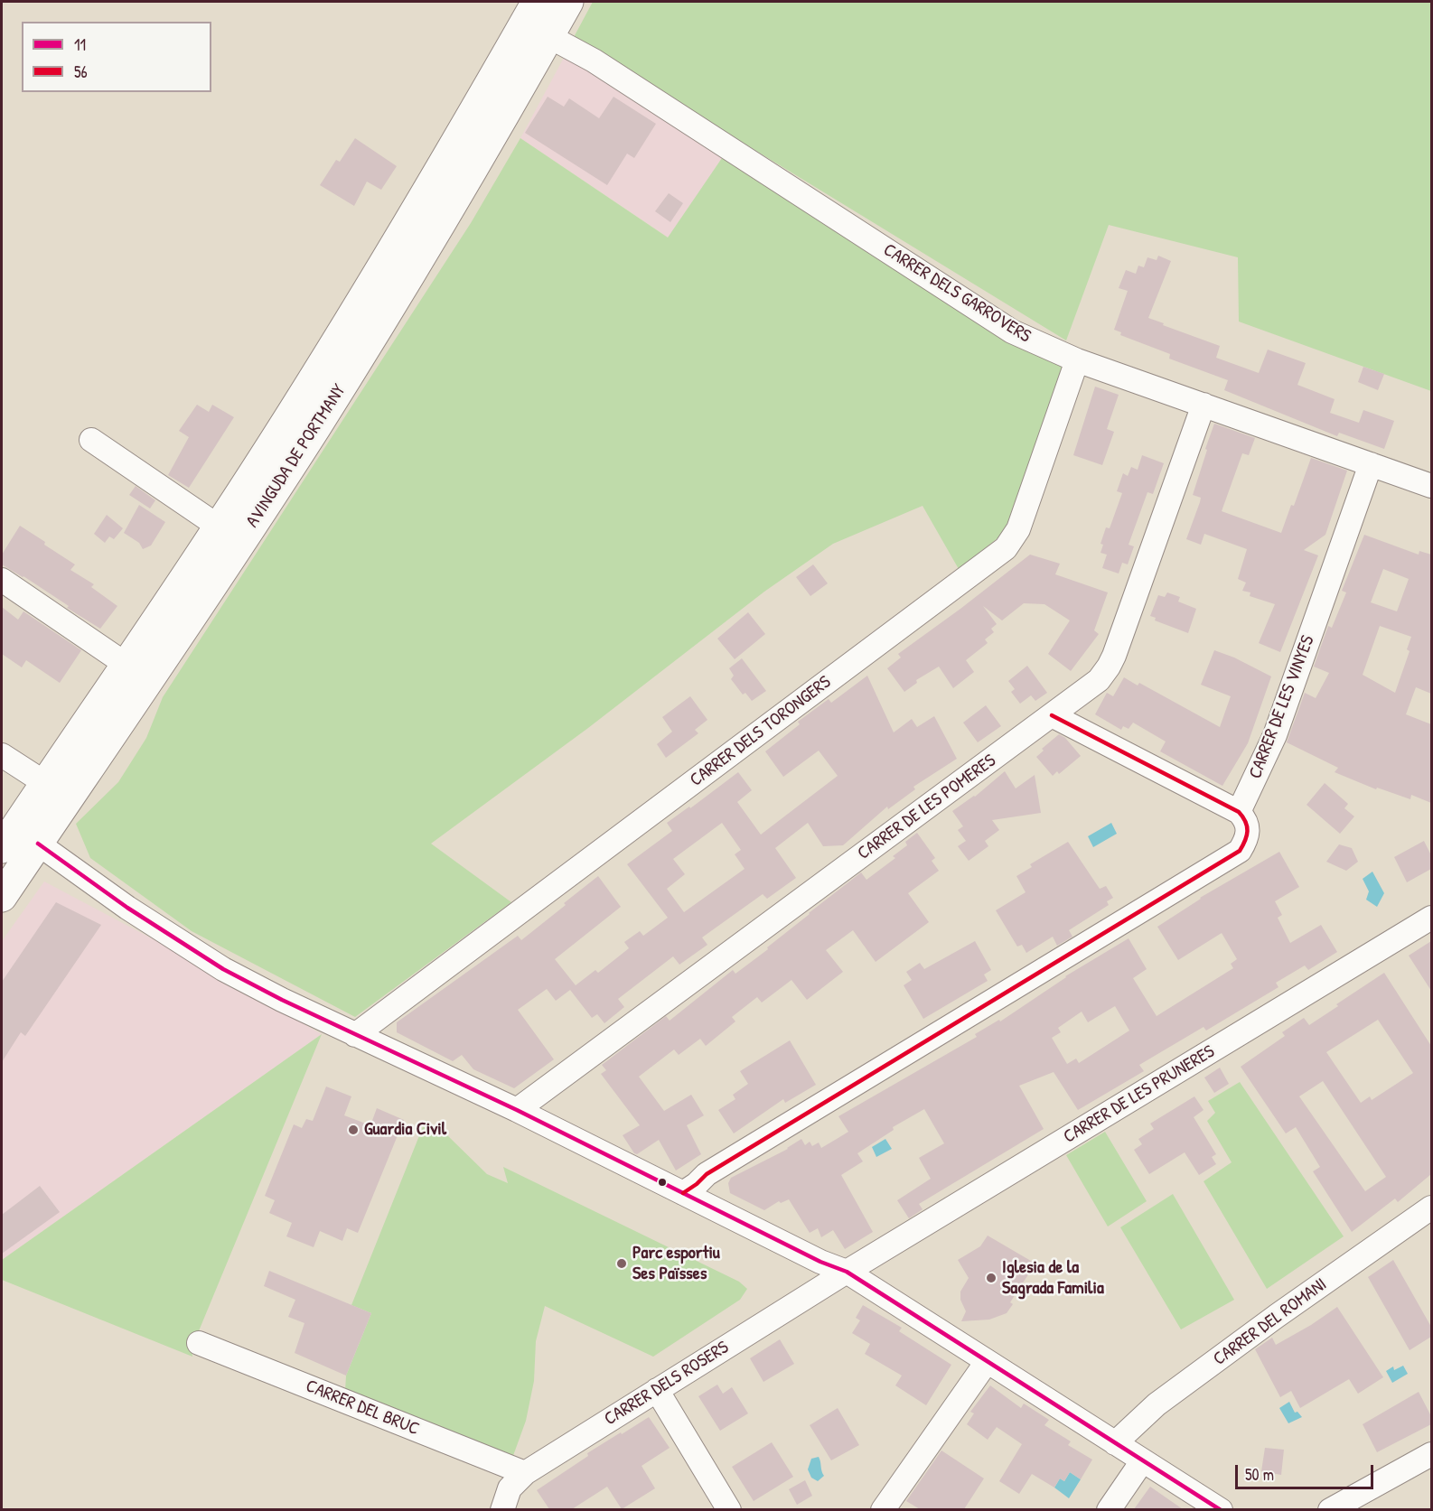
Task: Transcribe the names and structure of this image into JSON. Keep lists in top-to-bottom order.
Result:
{
  "streets": {
    "main road": ["AVINGUDA DE PORTMANY"],
    "street": [
      "CARRER DELS GARROVERS",
      "CARRER DE LES VINYES",
      "CARRER DELS TORONGERS",
      "CARRER DE LES POMERES",
      "CARRER DE LES PRUNERES",
      "CARRER DEL ROMANI",
      "CARRER DELS ROSERS",
      "CARRER DEL BRUC"
    ]
  },
  "crossings": [
    ["CARRER DELS GARROVERS", "AVINGUDA DE PORTMANY"],
    ["CARRER DELS GARROVERS", "CARRER DE LES VINYES"],
    ["CARRER DELS GARROVERS", "CARRER DELS TORONGERS"],
    ["CARRER DELS GARROVERS", "CARRER DE LES POMERES"],
    ["CARRER DE LES PRUNERES", "CARRER DELS ROSERS"],
    ["CARRER DELS ROSERS", "CARRER DEL BRUC"]
  ],
  "places": ["Guardia Civil", "Parc esportiu Ses Païsses", "Iglesia de la Sagrada Familia"],
  "lines": ["transit line 56", "transit line 11"],
  "legend": ["11", "56"],
  "scale_bar": "50 m"
}
